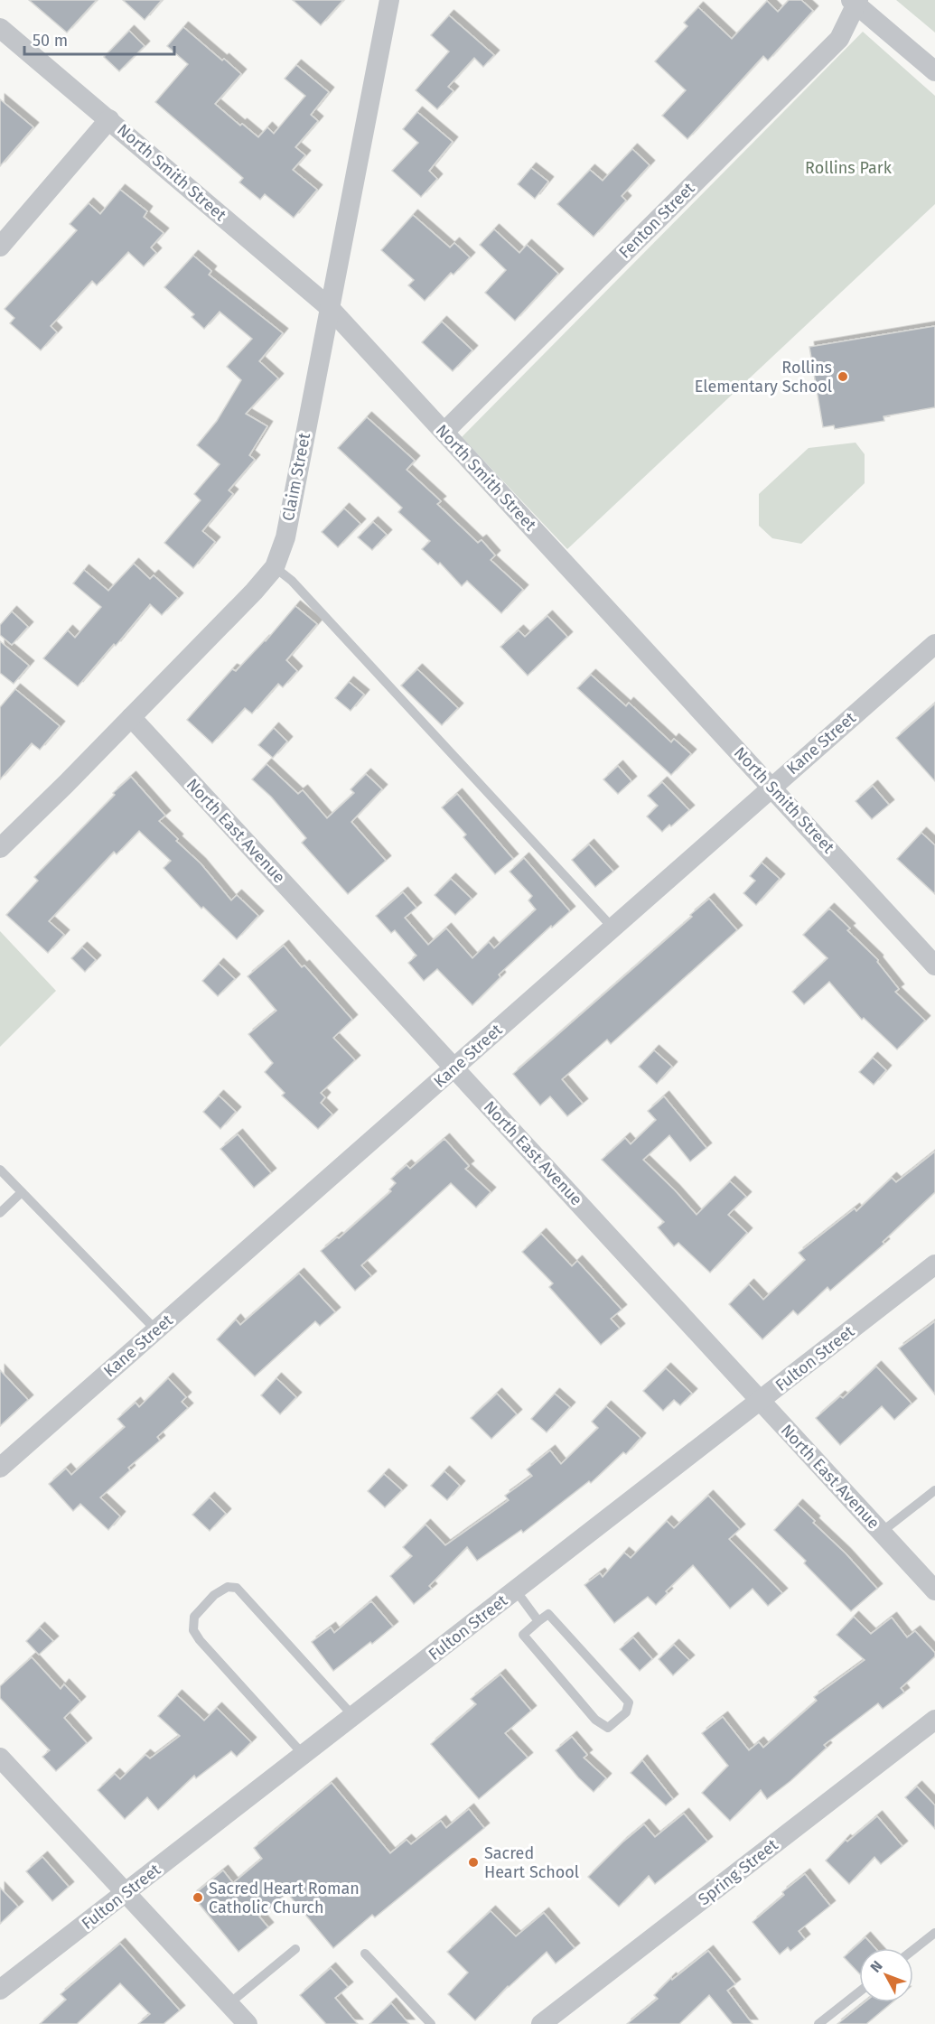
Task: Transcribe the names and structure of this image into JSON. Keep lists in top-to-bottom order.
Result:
{
  "streets": {
    "street": [
      "North Smith Street",
      "Fenton Street",
      "Claim Street",
      "Kane Street",
      "North East Avenue",
      "Fulton Street",
      "Spring Street"
    ]
  },
  "crossings": [
    ["North Smith Street", "Fenton Street"],
    ["North Smith Street", "Claim Street"],
    ["North Smith Street", "Kane Street"],
    ["Claim Street", "North East Avenue"],
    ["Kane Street", "North East Avenue"],
    ["North East Avenue", "Fulton Street"]
  ],
  "parks": ["Rollins Park"],
  "places": ["Rollins Elementary School", "Sacred Heart School", "Sacred Heart Roman Catholic Church"],
  "scale_bar": "50 m",
  "north": "top left"
}
